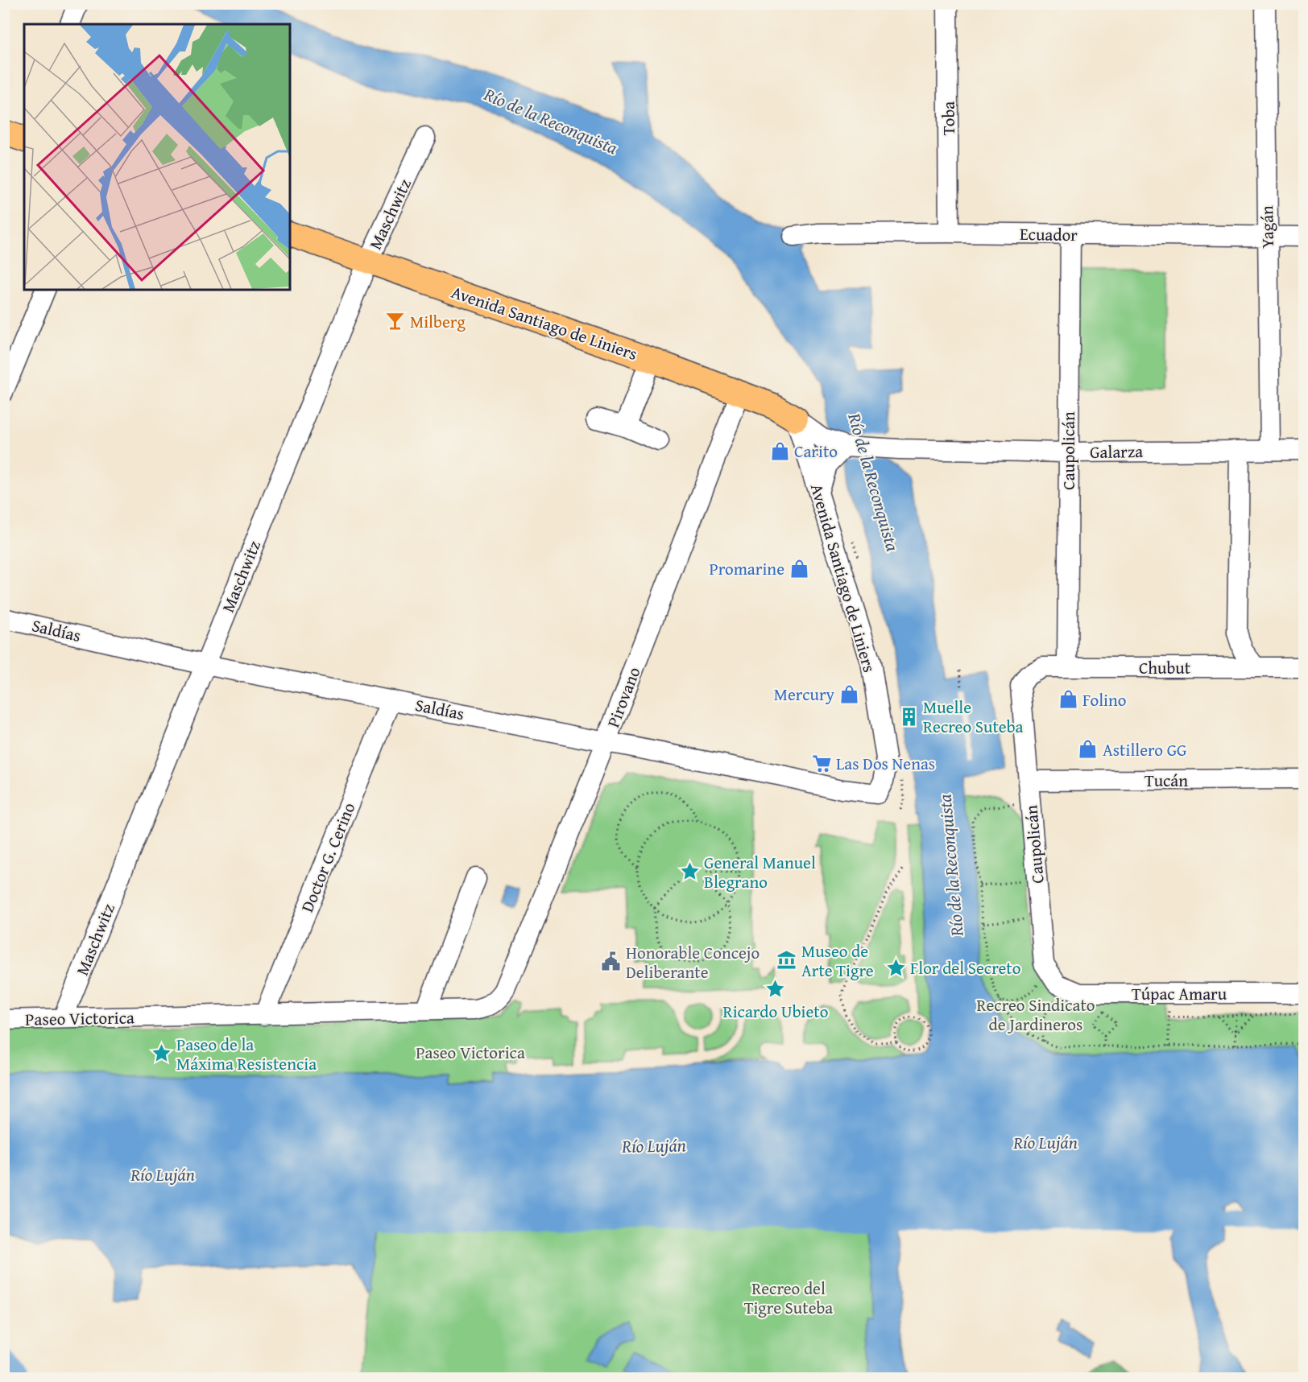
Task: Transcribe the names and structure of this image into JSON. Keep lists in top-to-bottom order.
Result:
{
  "streets": {
    "main road": ["Avenida Santiago de Liniers"],
    "street": [
      "Toba",
      "Maschwitz",
      "Yagán",
      "Ecuador",
      "Caupolicán",
      "Galarza",
      "Saldías",
      "Chubut",
      "Pirovano",
      "Tucán",
      "Doctor G. Cerino",
      "Túpac Amaru",
      "Paseo Victorica"
    ]
  },
  "crossings": [
    ["Toba", "Ecuador"],
    ["Maschwitz", "Avenida Santiago de Liniers"],
    ["Maschwitz", "Saldías"],
    ["Maschwitz", "Paseo Victorica"],
    ["Yagán", "Ecuador"],
    ["Yagán", "Galarza"],
    ["Ecuador", "Caupolicán"],
    ["Avenida Santiago de Liniers", "Galarza"],
    ["Avenida Santiago de Liniers", "Saldías"],
    ["Avenida Santiago de Liniers", "Pirovano"],
    ["Caupolicán", "Galarza"],
    ["Caupolicán", "Chubut"],
    ["Caupolicán", "Tucán"],
    ["Caupolicán", "Túpac Amaru"],
    ["Saldías", "Pirovano"],
    ["Saldías", "Doctor G. Cerino"],
    ["Pirovano", "Paseo Victorica"],
    ["Doctor G. Cerino", "Paseo Victorica"]
  ],
  "water": ["Río de la Reconquista", "Río Luján"],
  "parks": ["Recreo Sindicato de Jardineros", "Paseo Victorica", "Recreo del Tigre Suteba"],
  "places": {
    "bar": ["Milberg"],
    "shop": [
      "Carito",
      "Promarine",
      "Mercury",
      "Folino",
      "Astillero GG"
    ],
    "building": ["Muelle Recreo Suteba"],
    "supermarket": ["Las Dos Nenas"],
    "place": [
      "General Manuel Blegrano",
      "Flor del Secreto",
      "Ricardo Ubieto",
      "Paseo de la Máxima Resistencia"
    ],
    "museum": ["Museo de Arte Tigre"],
    "public building": ["Honorable Concejo Deliberante"]
  }
}
